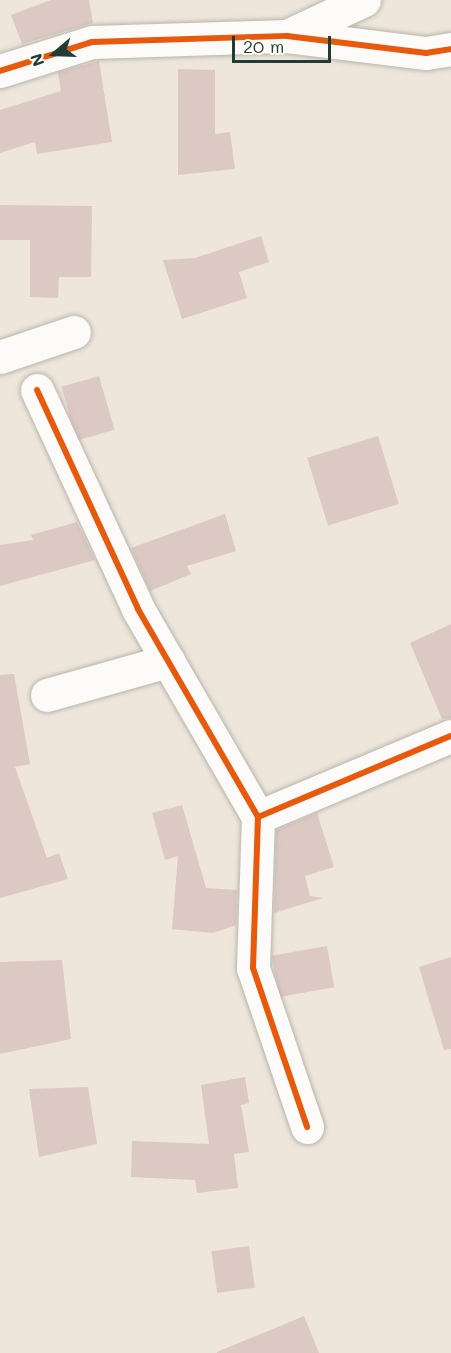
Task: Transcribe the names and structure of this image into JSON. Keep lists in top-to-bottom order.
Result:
{
  "scale_bar": "20 m",
  "north": "left"
}
